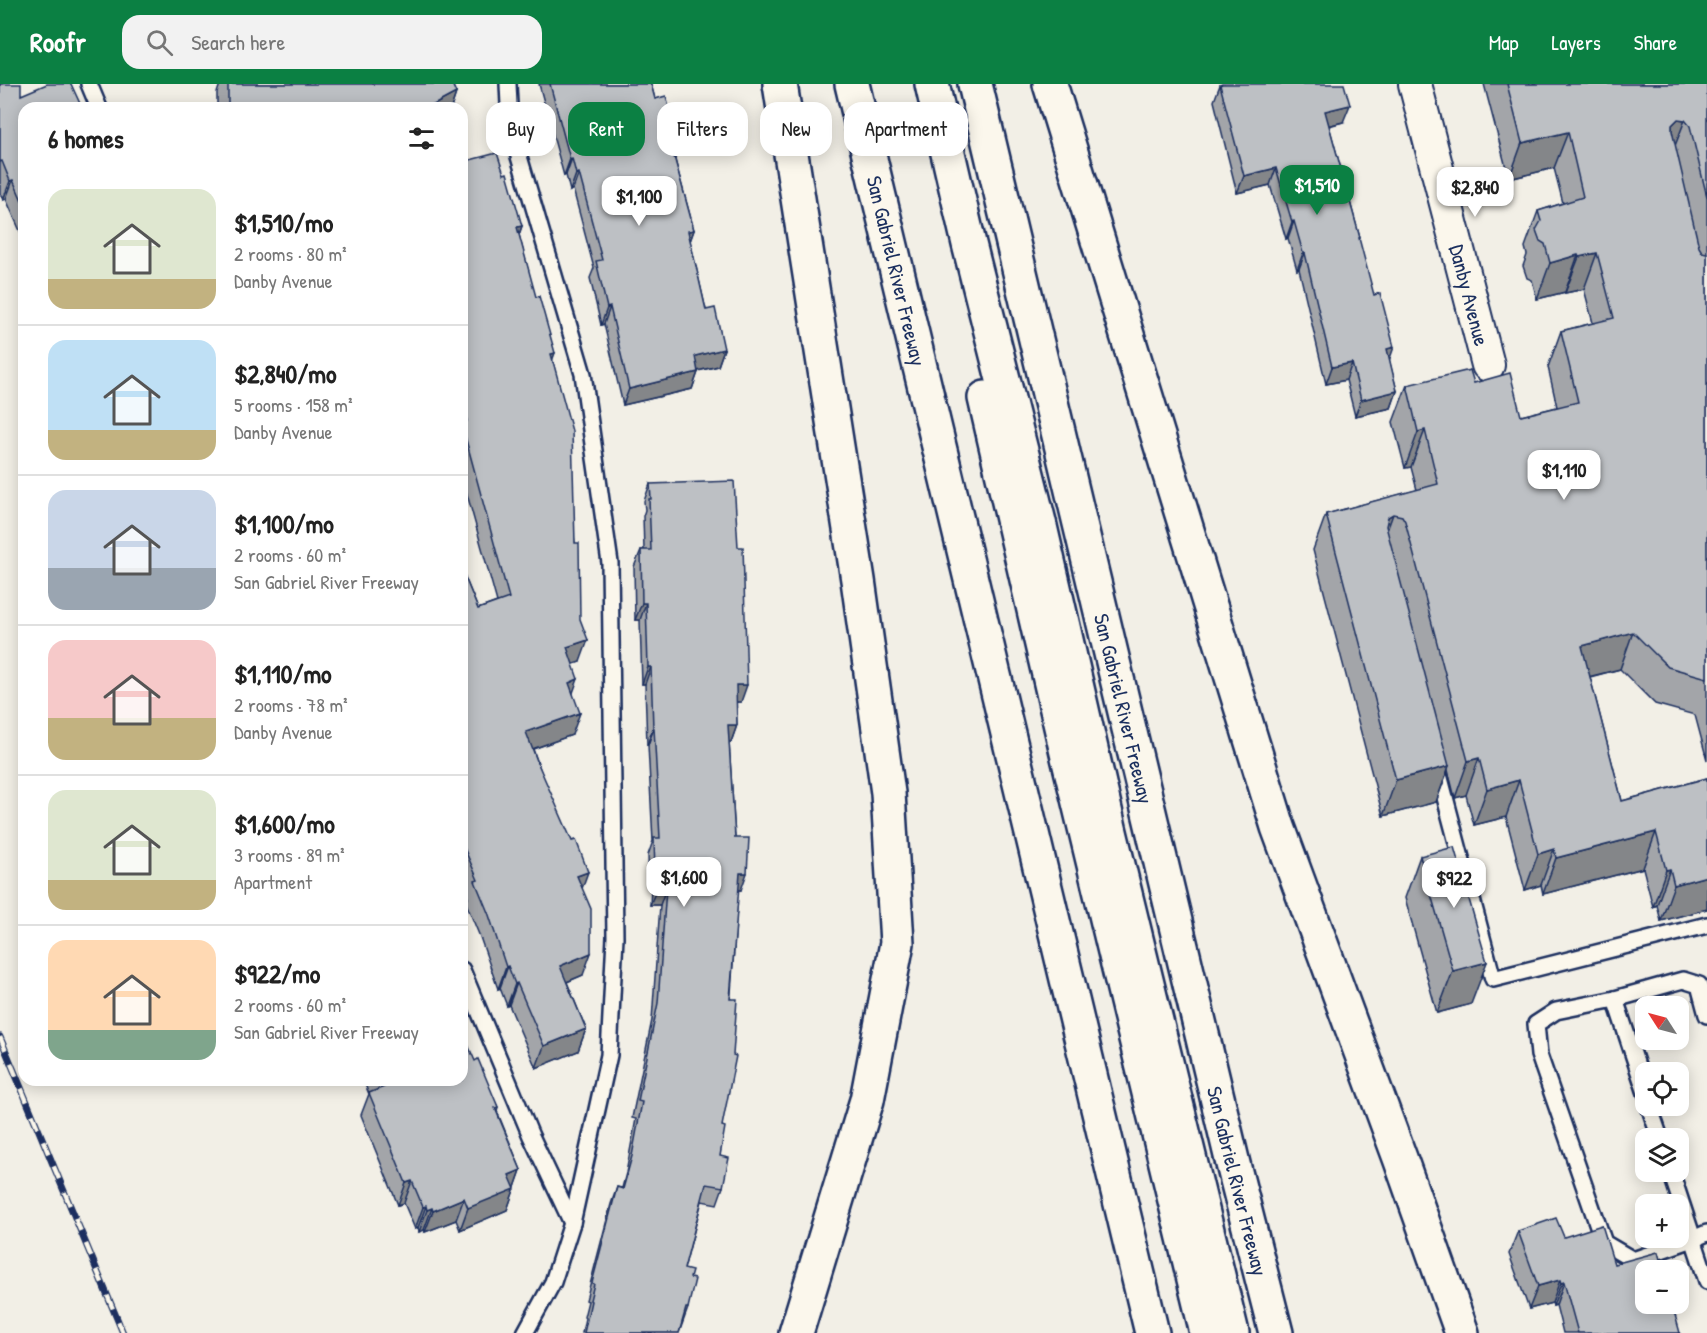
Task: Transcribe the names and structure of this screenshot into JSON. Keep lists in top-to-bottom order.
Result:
{
  "streets": {
    "highway": ["San Gabriel River Freeway"],
    "street": ["Danby Avenue"]
  },
  "north": "top left",
  "page": {
    "header": "Roofr",
    "search": "Search here",
    "nav": ["Map", "Layers", "Share"],
    "chip": [
      "Buy",
      "Rent",
      "Filters",
      "New",
      "Apartment"
    ],
    "heading": "6 homes",
    "price": [
      "$1,510",
      "$2,840",
      "$1,100",
      "$1,110",
      "$1,600",
      "$922"
    ],
    "list": [
      {
        "name": "$1,510/mo",
        "note": "2 rooms · 80 m² · Danby Avenue"
      },
      {
        "name": "$2,840/mo",
        "note": "5 rooms · 158 m² · Danby Avenue"
      },
      {
        "name": "$1,100/mo",
        "note": "2 rooms · 60 m² · San Gabriel River Freeway"
      },
      {
        "name": "$1,110/mo",
        "note": "2 rooms · 78 m² · Danby Avenue"
      },
      {
        "name": "$1,600/mo",
        "note": "3 rooms · 89 m² · Apartment"
      },
      {
        "name": "$922/mo",
        "note": "2 rooms · 60 m² · San Gabriel River Freeway"
      }
    ],
    "map_buttons": ["+", "−"]
  }
}
